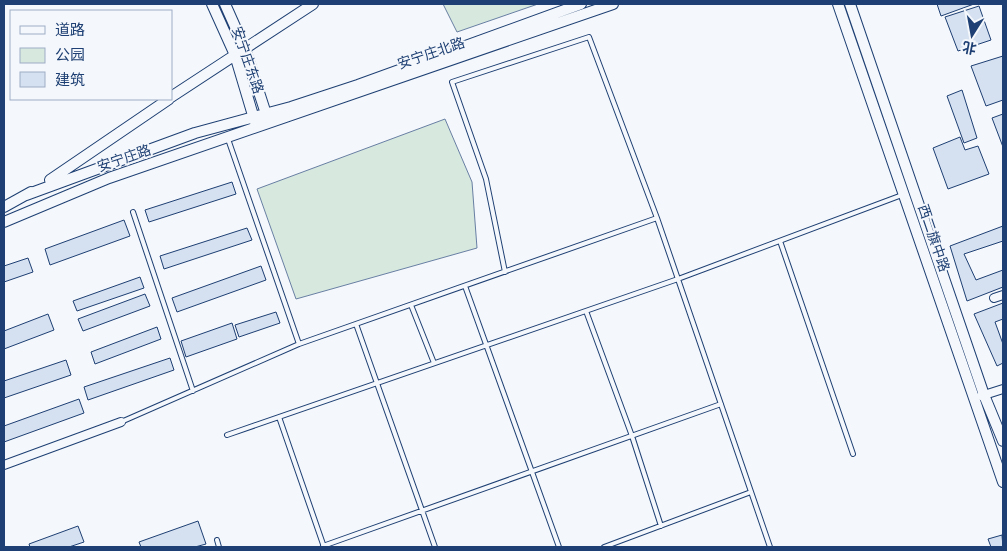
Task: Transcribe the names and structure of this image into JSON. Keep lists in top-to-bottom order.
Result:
{
  "streets": {
    "main road": [
      "安宁庄北路",
      "安宁庄东路",
      "安宁庄路",
      "西二旗中路"
    ]
  },
  "crossings": [
    ["安宁庄北路", "安宁庄东路"],
    ["安宁庄北路", "安宁庄路"],
    ["安宁庄东路", "安宁庄路"]
  ],
  "legend": ["道路", "公园", "建筑"],
  "north": "bottom"
}
